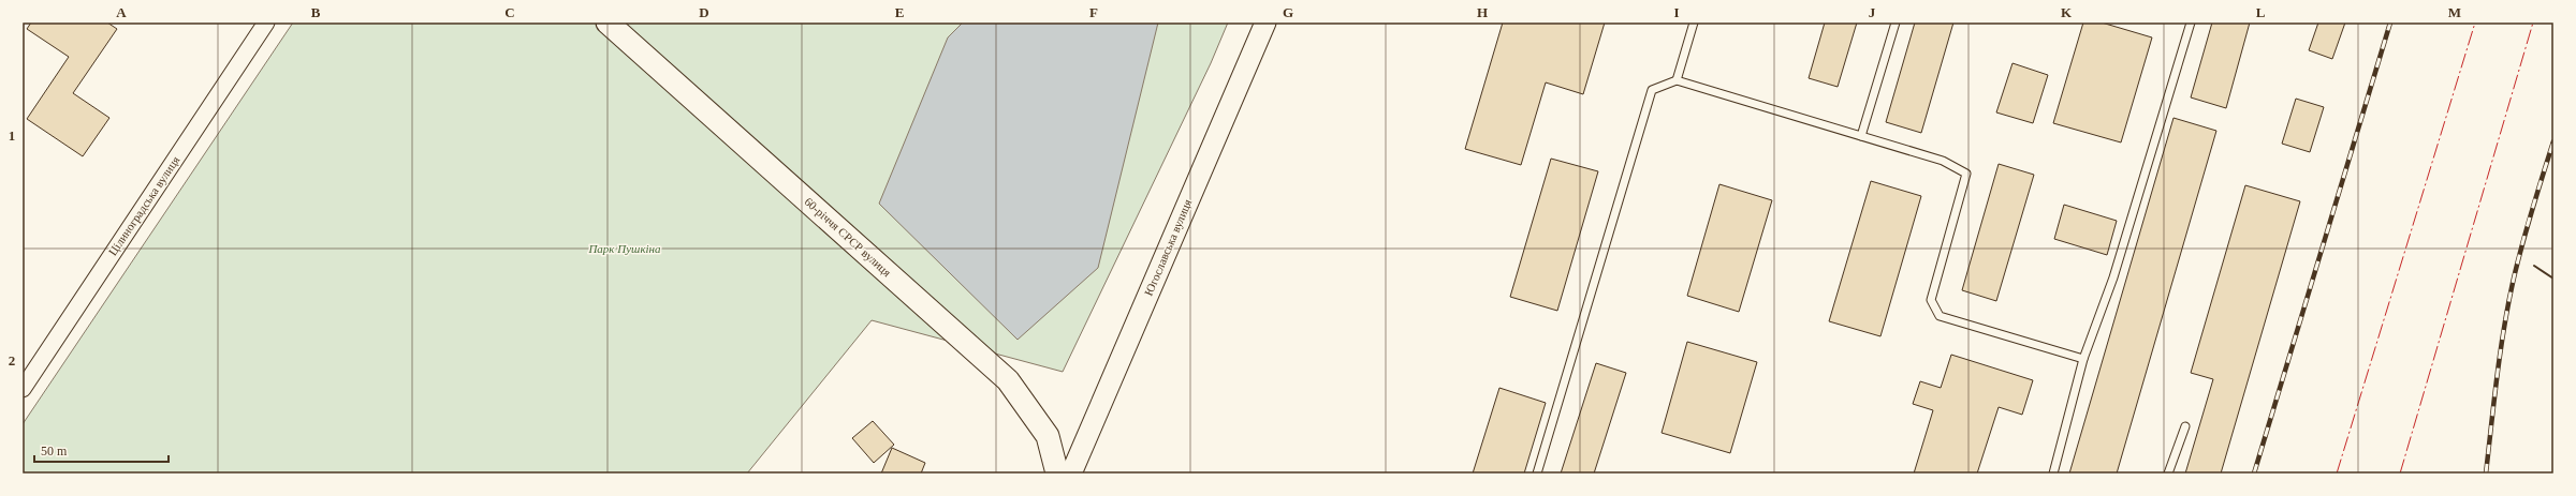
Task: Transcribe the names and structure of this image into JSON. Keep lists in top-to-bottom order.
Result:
{
  "streets": {
    "main road": ["60-річчя СРСР вулиця"],
    "street": ["Цілиноградська вулиця", "Югославська вулиця"]
  },
  "parks": ["Парк Пушкіна"],
  "scale_bar": "50 m",
  "grid": {
    "columns": [
      "A",
      "B",
      "C",
      "D",
      "E",
      "F",
      "G",
      "H",
      "I",
      "J",
      "K",
      "L",
      "M"
    ],
    "rows": ["1", "2"]
  }
}
